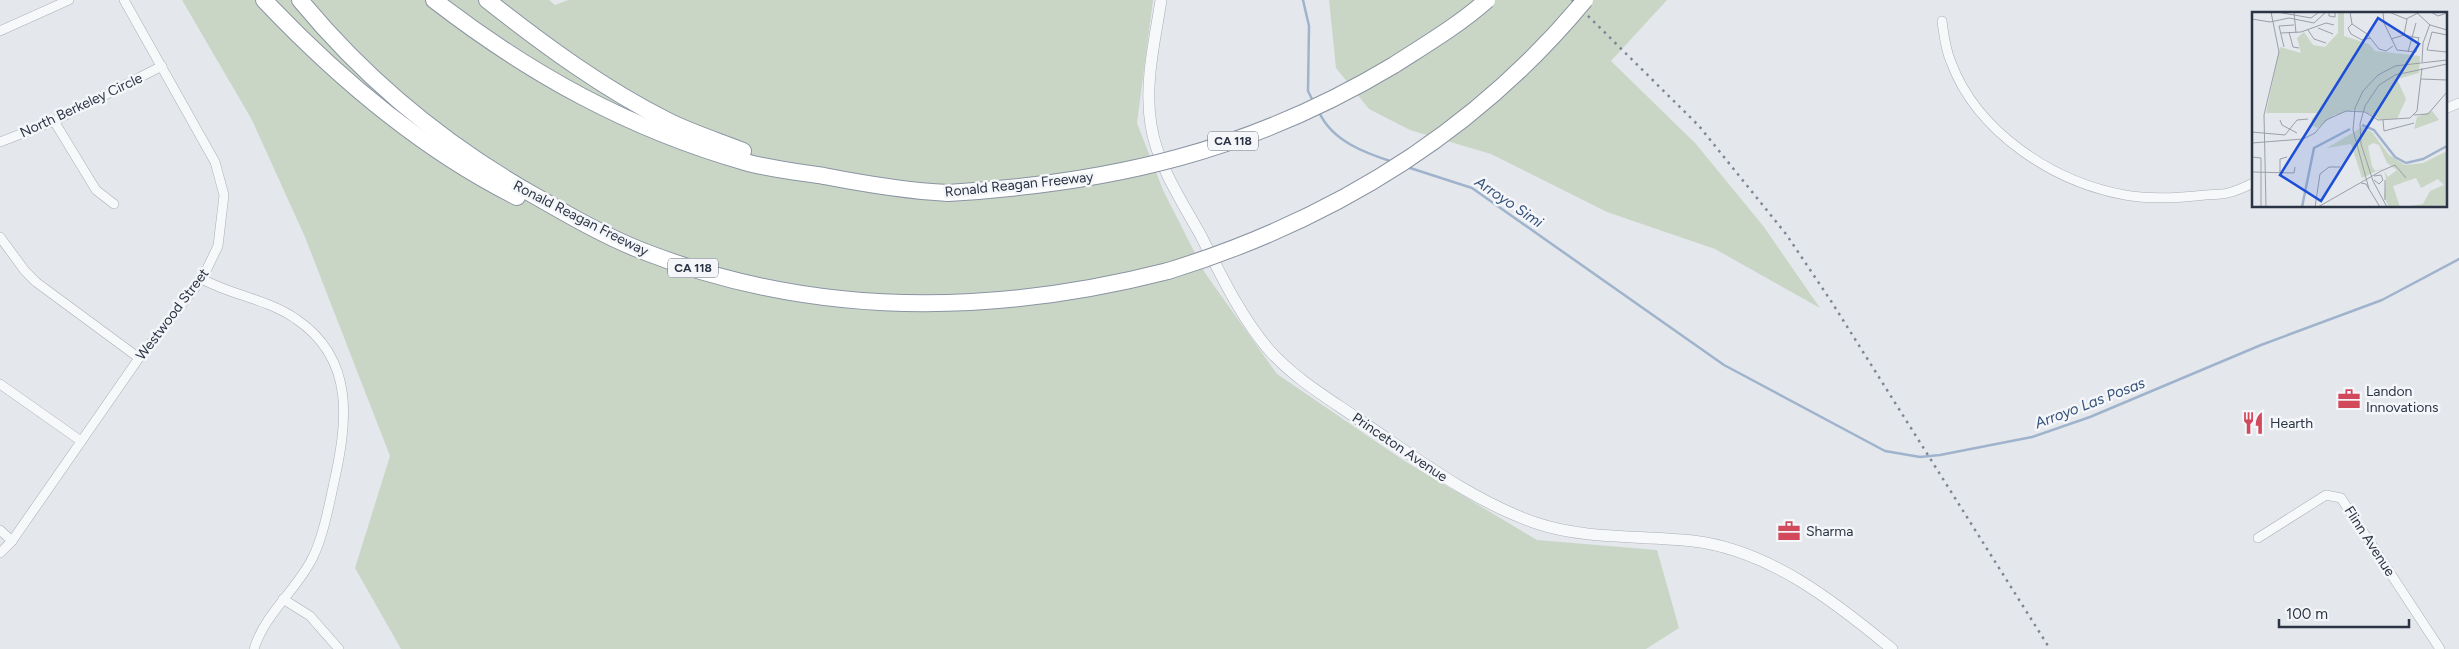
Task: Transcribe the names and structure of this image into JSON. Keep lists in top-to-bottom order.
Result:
{
  "streets": {
    "highway": ["CA 118", "Ronald Reagan Freeway"],
    "street": [
      "North Berkeley Circle",
      "Westwood Street",
      "Princeton Avenue",
      "Flinn Avenue"
    ]
  },
  "crossings": [
    ["North Berkeley Circle", "Westwood Street"]
  ],
  "water": ["Arroyo Simi", "Arroyo Las Posas"],
  "places": {
    "office": ["Landon Innovations", "Sharma"],
    "restaurant": ["Hearth"]
  },
  "scale_bar": "100 m"
}
